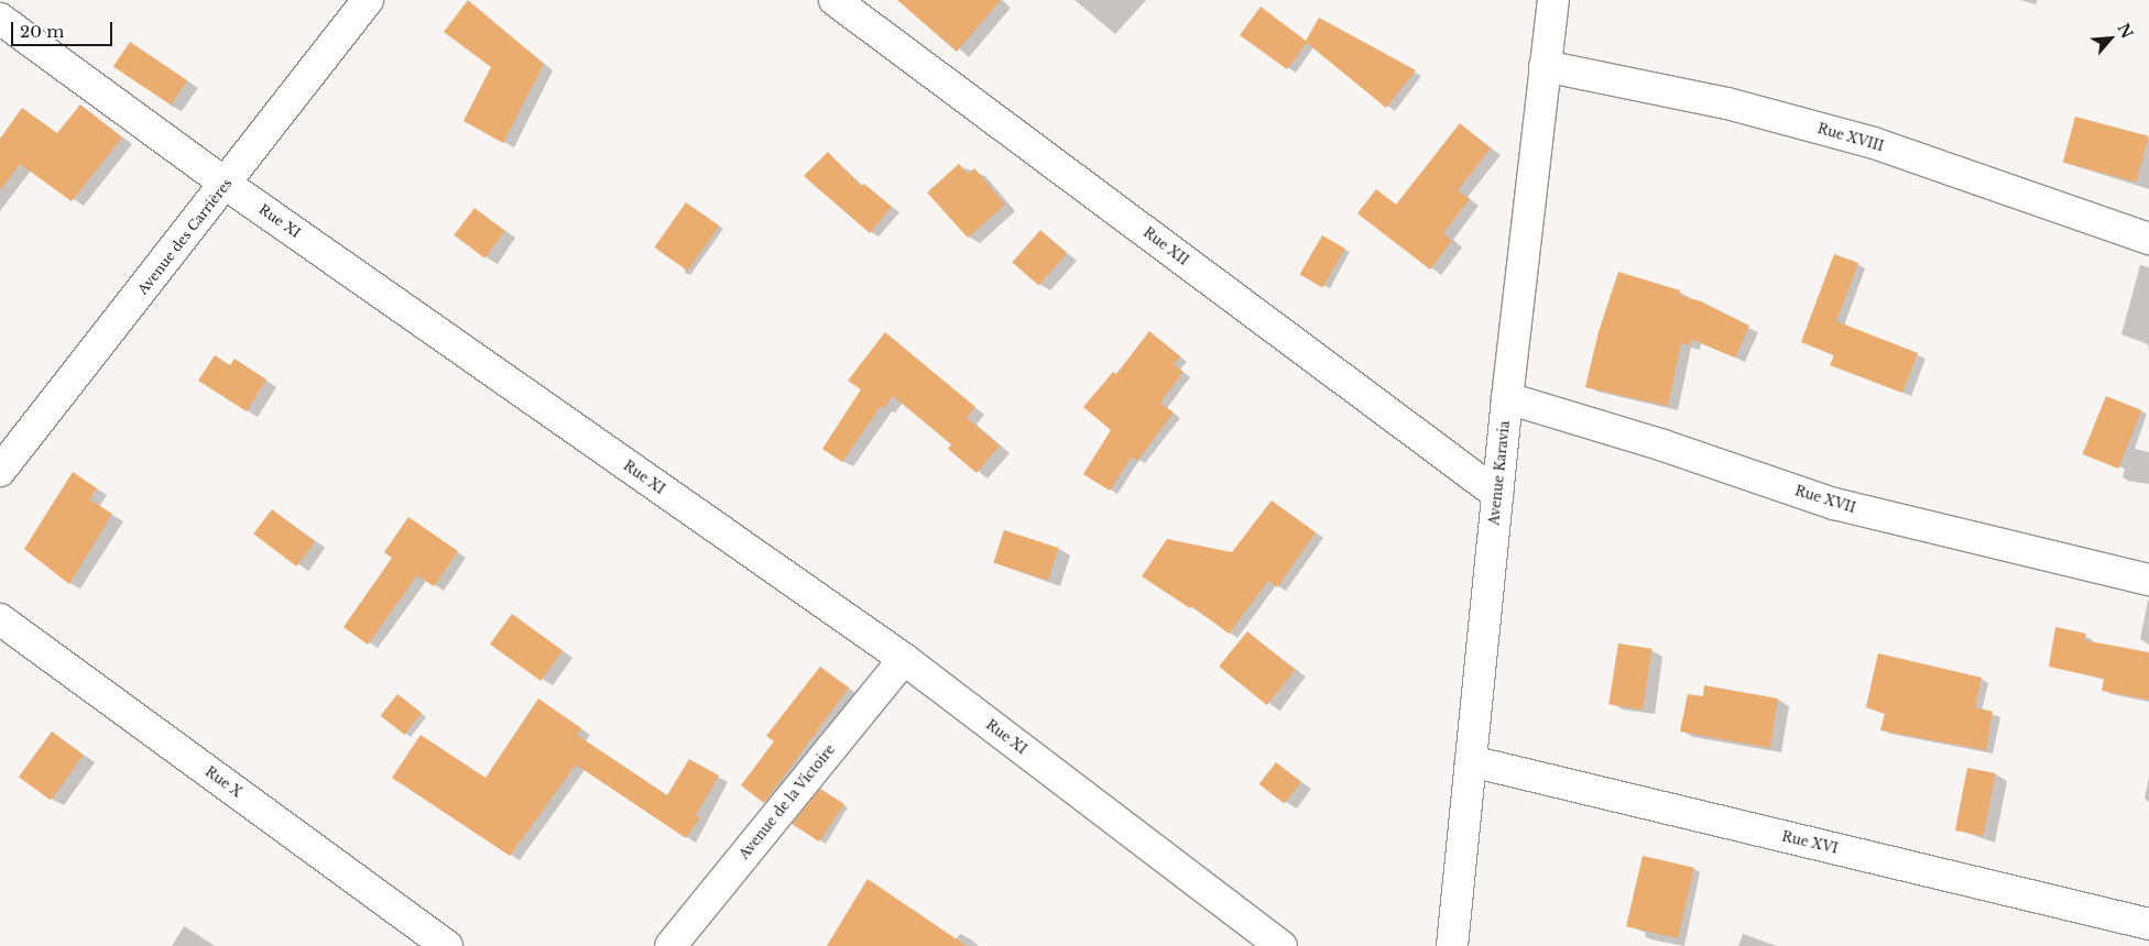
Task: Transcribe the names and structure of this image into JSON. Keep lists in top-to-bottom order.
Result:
{
  "streets": {
    "street": [
      "Rue XVIII",
      "Rue XI",
      "Avenue des Carrières",
      "Rue XII",
      "Avenue Karavia",
      "Rue XVII",
      "Rue X",
      "Avenue de la Victoire",
      "Rue XVI"
    ]
  },
  "crossings": [
    ["Rue XVIII", "Avenue Karavia"],
    ["Rue XI", "Avenue des Carrières"],
    ["Rue XI", "Avenue de la Victoire"],
    ["Rue XII", "Avenue Karavia"],
    ["Avenue Karavia", "Rue XVII"],
    ["Avenue Karavia", "Rue XVI"]
  ],
  "scale_bar": "20 m",
  "north": "top right"
}
